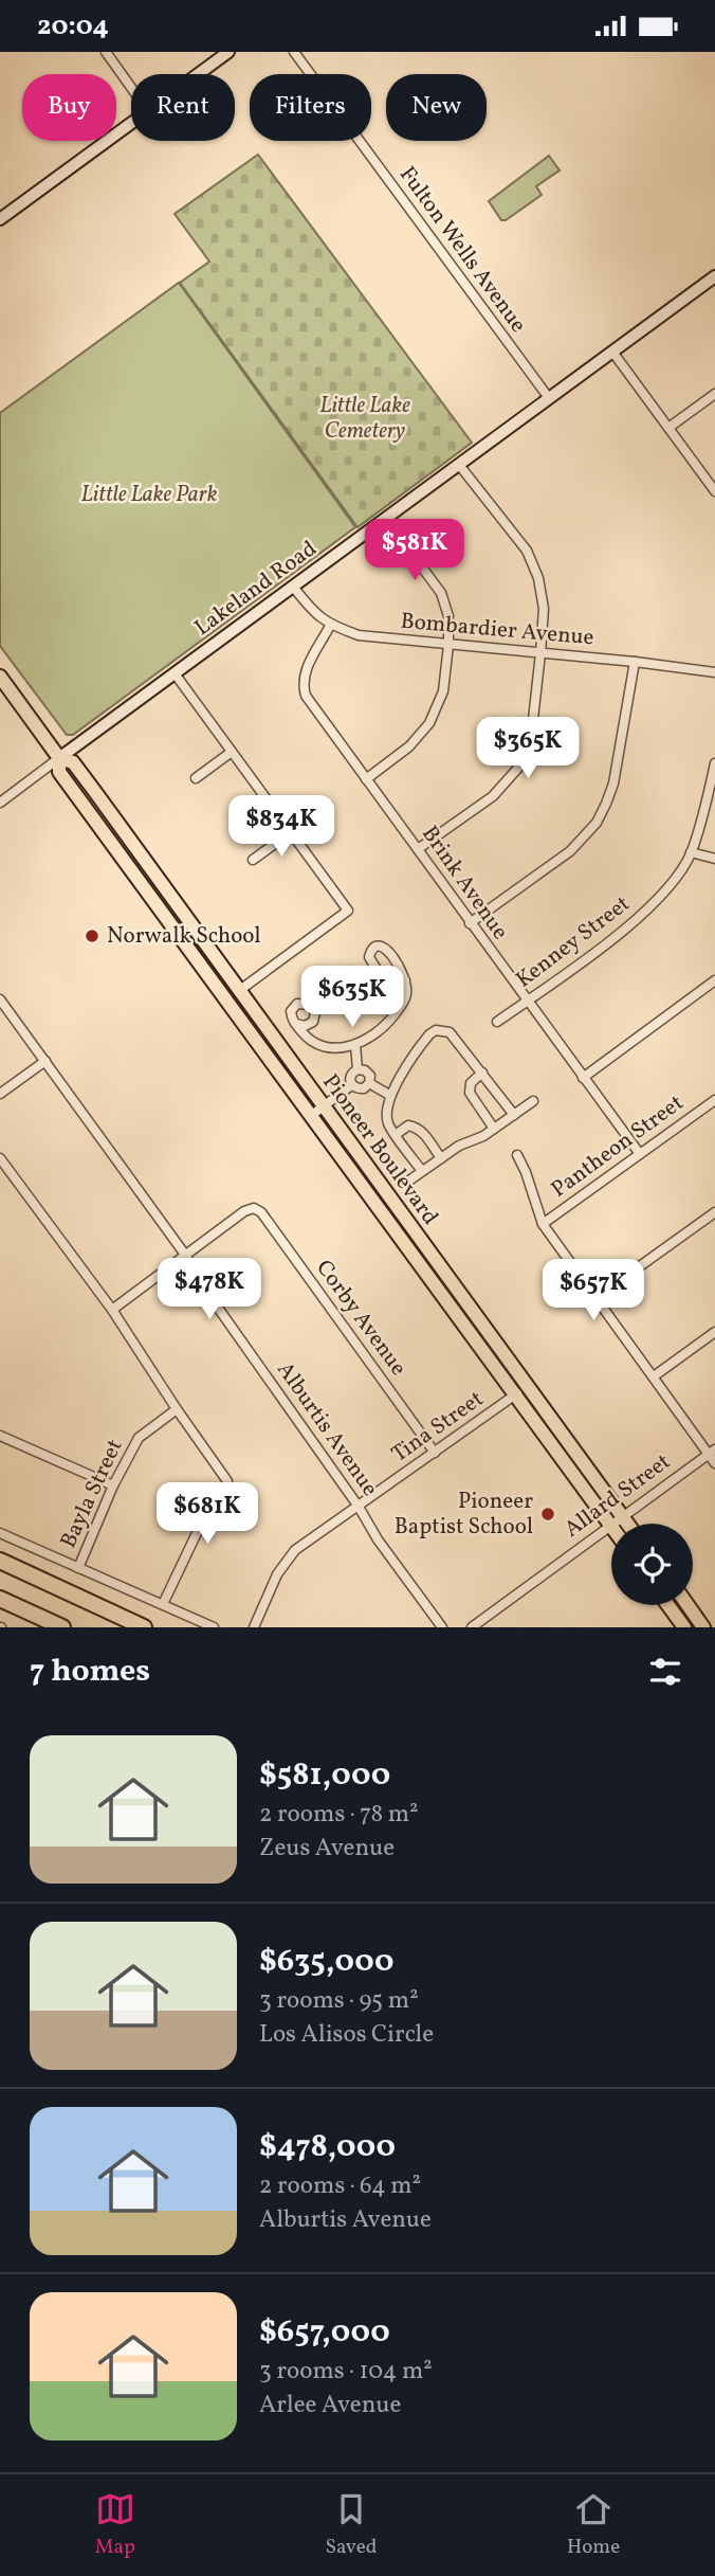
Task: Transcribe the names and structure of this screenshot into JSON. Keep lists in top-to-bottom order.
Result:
{
  "streets": {
    "main road": ["Pioneer Boulevard"],
    "street": [
      "Fulton Wells Avenue",
      "Lakeland Road",
      "Bombardier Avenue",
      "Brink Avenue",
      "Kenney Street",
      "Pantheon Street",
      "Corby Avenue",
      "Tina Street",
      "Alburtis Avenue",
      "Bayla Street",
      "Allard Street"
    ]
  },
  "crossings": [
    ["Fulton Wells Avenue", "Lakeland Road"],
    ["Lakeland Road", "Bombardier Avenue"],
    ["Lakeland Road", "Pioneer Boulevard"],
    ["Bombardier Avenue", "Brink Avenue"],
    ["Brink Avenue", "Kenney Street"],
    ["Brink Avenue", "Pantheon Street"],
    ["Pioneer Boulevard", "Tina Street"],
    ["Pioneer Boulevard", "Allard Street"],
    ["Corby Avenue", "Tina Street"],
    ["Corby Avenue", "Alburtis Avenue"],
    ["Tina Street", "Alburtis Avenue"]
  ],
  "parks": ["Little Lake Cemetery", "Little Lake Park"],
  "places": ["Norwalk School", "Pioneer Baptist School"],
  "page": {
    "status": "20:04",
    "chip": [
      "Buy",
      "Rent",
      "Filters",
      "New"
    ],
    "price": [
      "$581K",
      "$365K",
      "$834K",
      "$635K",
      "$478K",
      "$657K",
      "$681K"
    ],
    "heading": "7 homes",
    "list": [
      {
        "name": "$581,000",
        "note": "2 rooms · 78 m² · Zeus Avenue"
      },
      {
        "name": "$635,000",
        "note": "3 rooms · 95 m² · Los Alisos Circle"
      },
      {
        "name": "$478,000",
        "note": "2 rooms · 64 m² · Alburtis Avenue"
      },
      {
        "name": "$657,000",
        "note": "3 rooms · 104 m² · Arlee Avenue"
      }
    ],
    "tabs": ["Map", "Saved", "Home"]
  }
}
